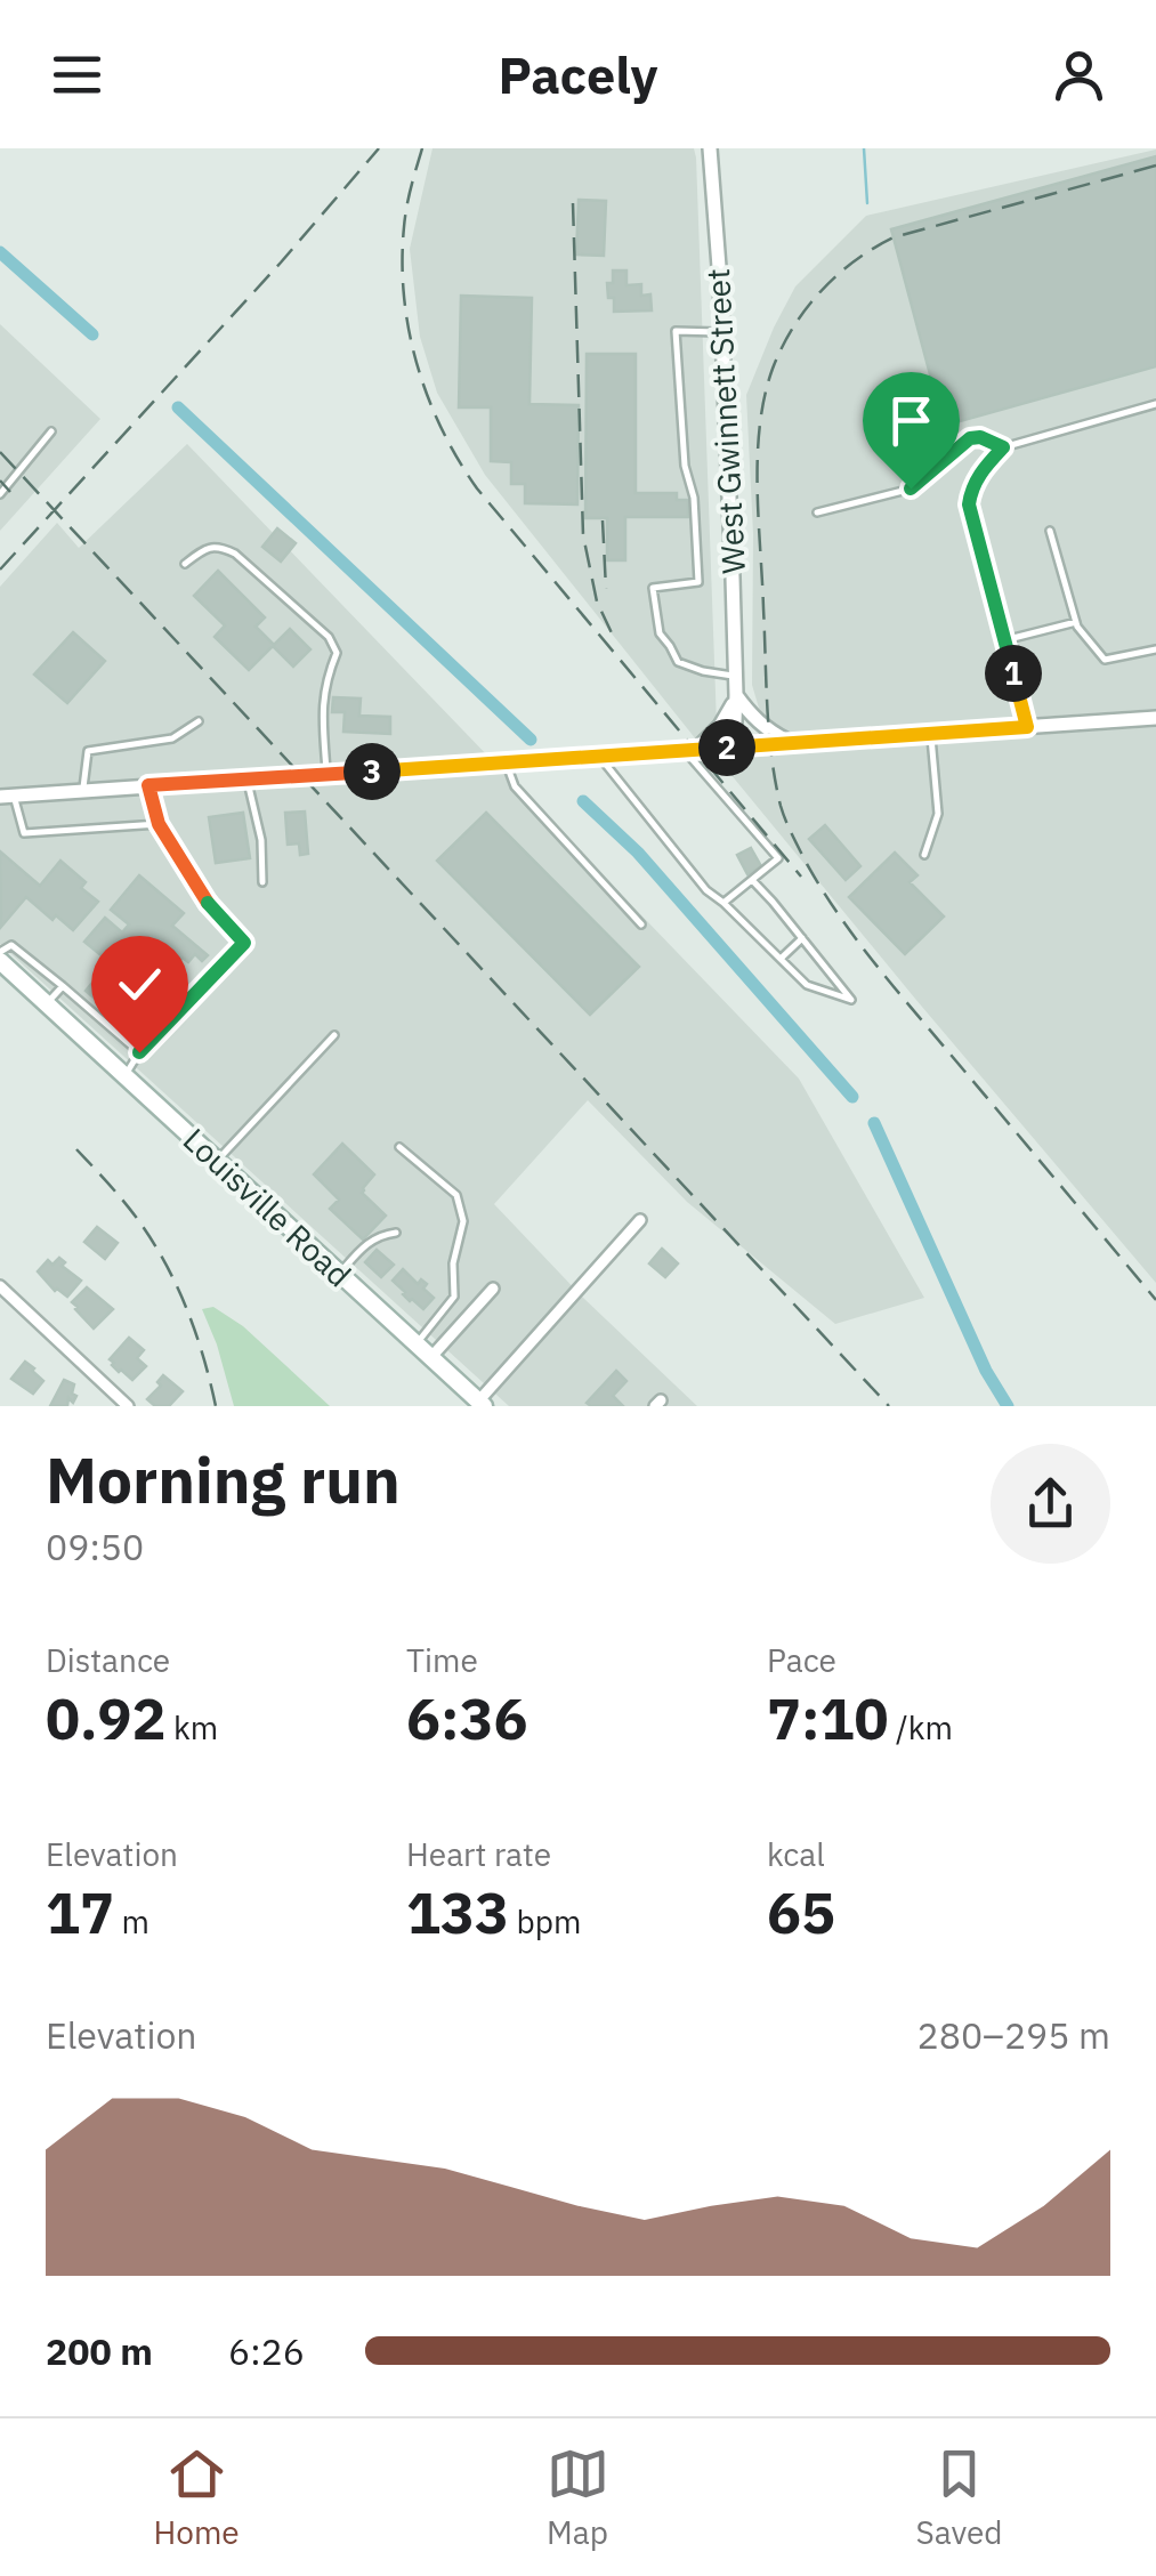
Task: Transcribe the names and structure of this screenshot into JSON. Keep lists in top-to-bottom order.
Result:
{
  "streets": {
    "main road": ["Louisville Road"],
    "street": ["West Gwinnett Street"]
  },
  "page": {
    "header": "Pacely",
    "pins": ["1", "2", "3"],
    "heading": ["Morning run", "09:50"],
    "stats": [
      ["Distance", "0.92 km"],
      ["Time", "6:36"],
      ["Pace", "7:10 /km"],
      ["Elevation", "17 m"],
      ["Heart rate", "133 bpm"],
      ["kcal", "65"]
    ],
    "chart": ["Elevation", "280–295 m"],
    "list": [
      {
        "name": "200 m",
        "note": "6:26"
      }
    ],
    "tabs": ["Home", "Map", "Saved"]
  }
}
